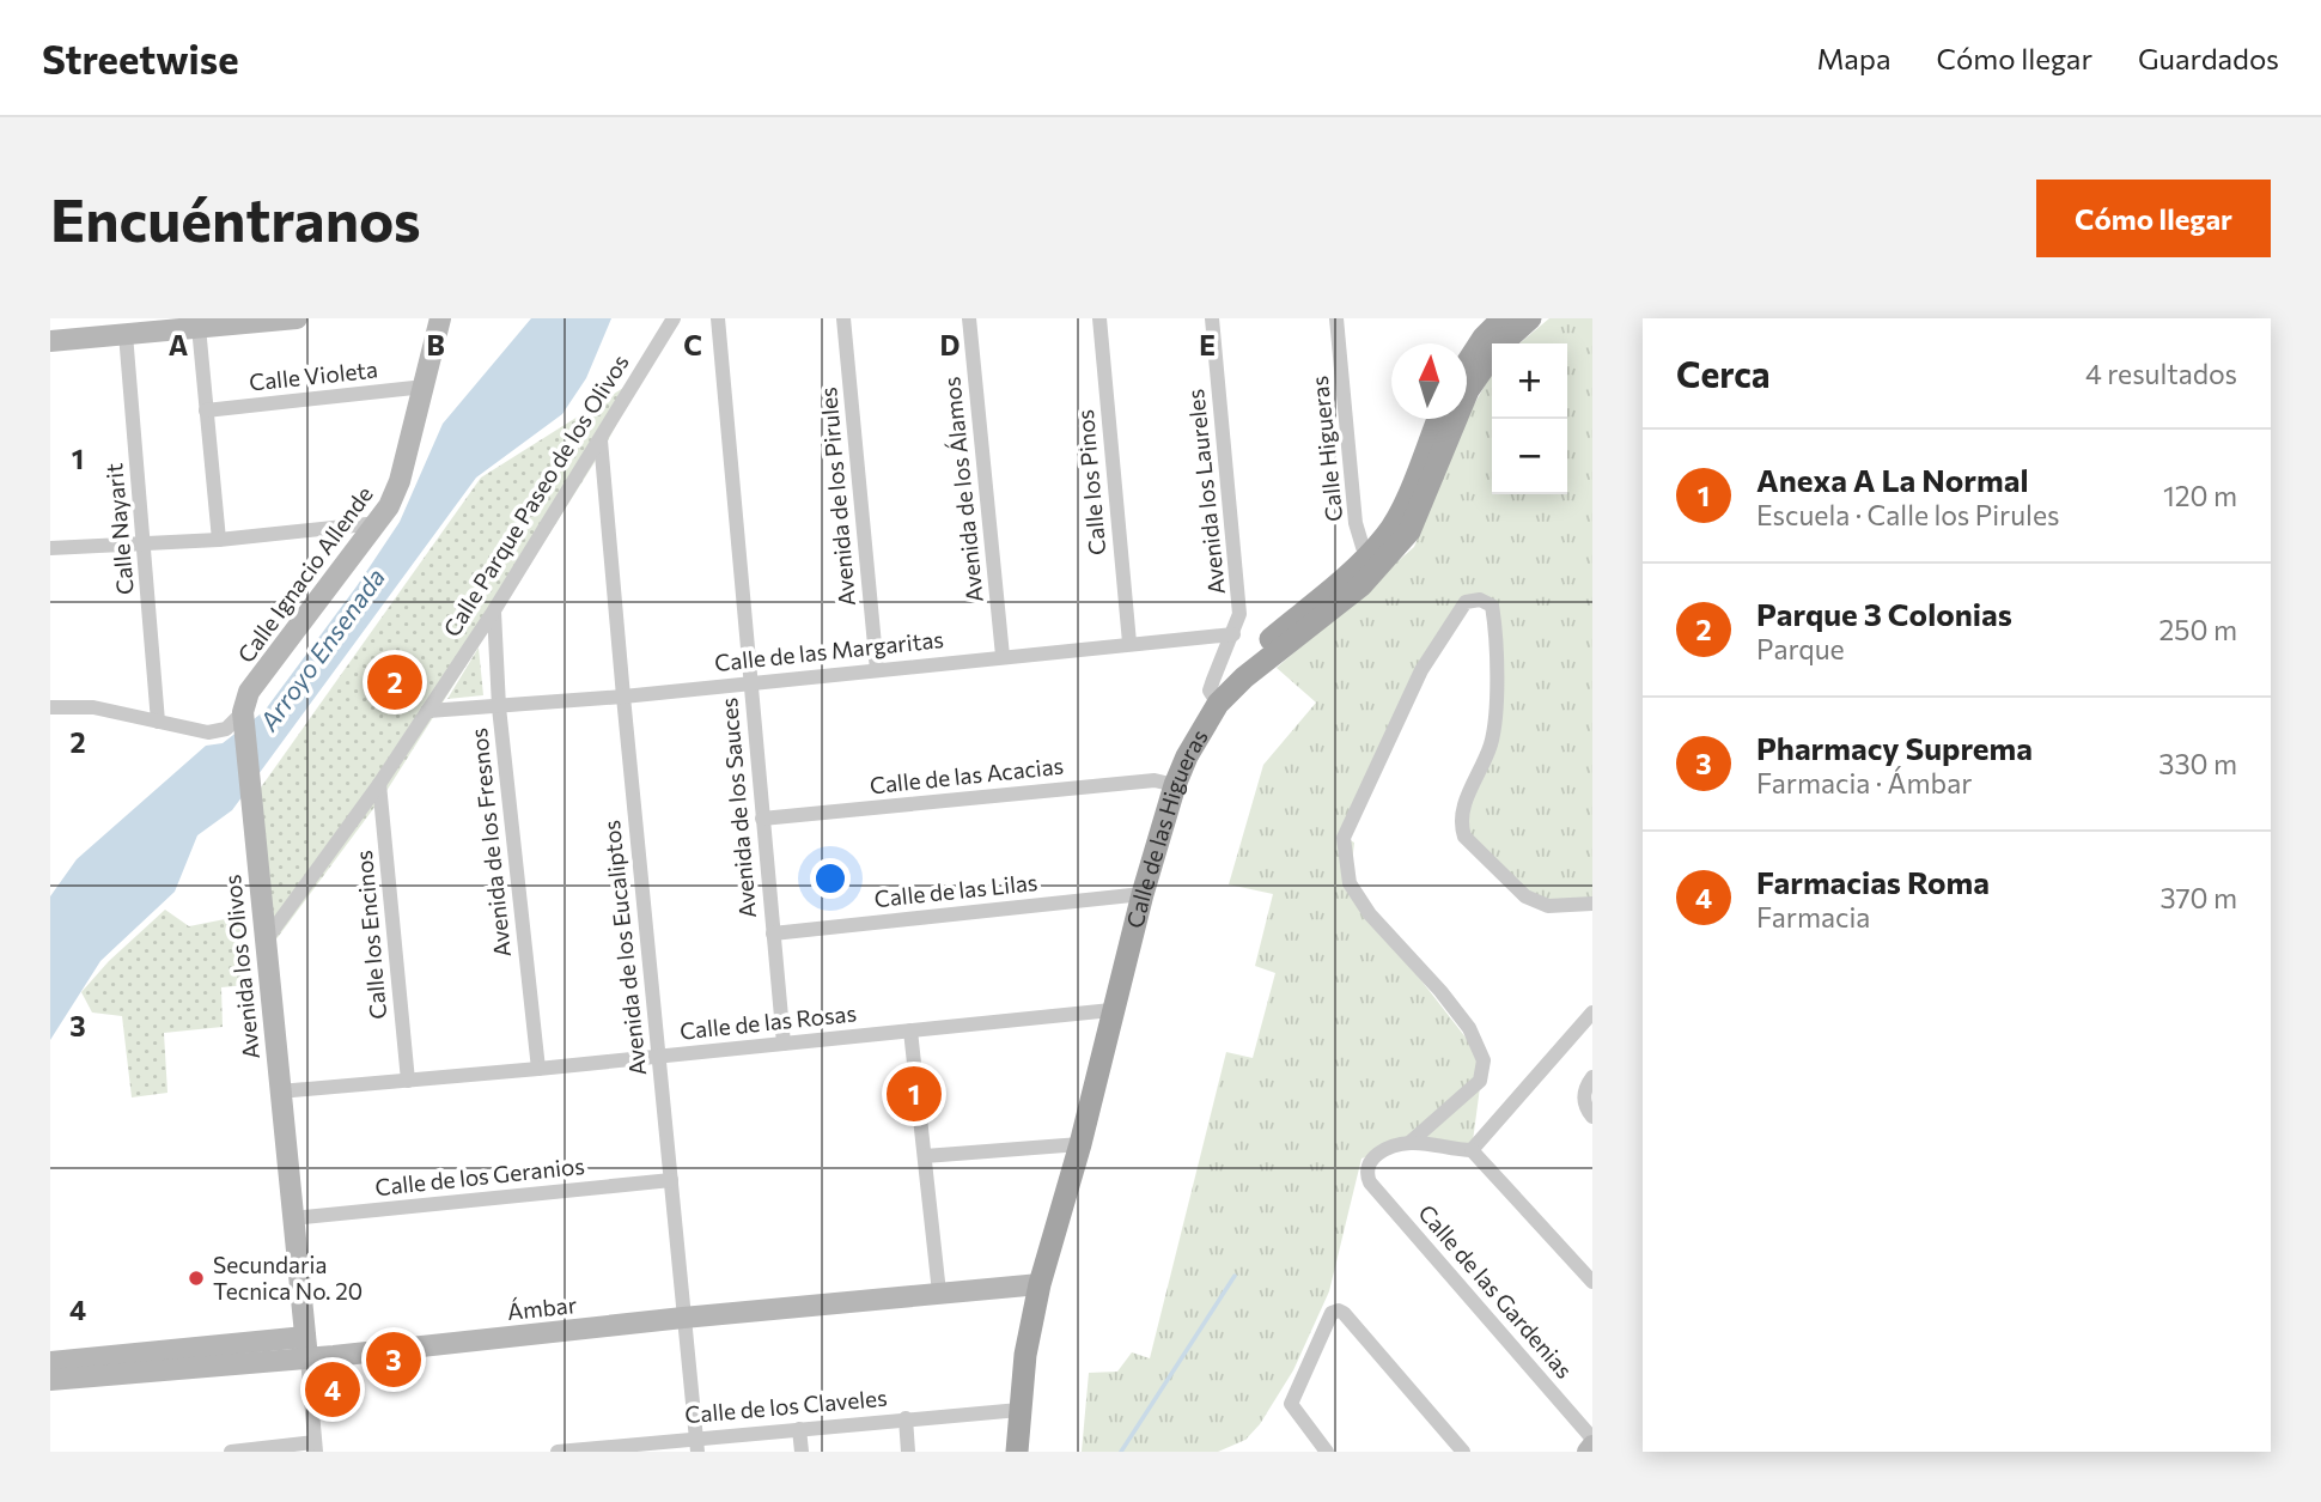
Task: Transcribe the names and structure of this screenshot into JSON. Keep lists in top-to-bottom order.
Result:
{
  "streets": {
    "main road": ["Calle de las Higueras"],
    "street": [
      "Calle Violeta",
      "Calle Higueras",
      "Calle los Pinos",
      "Avenida de los Álamos",
      "Avenida los Laureles",
      "Calle Parque Paseo de los Olivos",
      "Avenida de los Pirules",
      "Calle Nayarit",
      "Calle Ignacio Allende",
      "Calle de las Margaritas",
      "Calle de las Acacias",
      "Avenida de los Sauces",
      "Avenida de los Fresnos",
      "Calle de las Lilas",
      "Calle los Encinos",
      "Avenida de los Eucaliptos",
      "Avenida los Olivos",
      "Calle de las Rosas",
      "Calle de los Geranios",
      "Calle de las Gardenias",
      "Ámbar",
      "Calle de los Claveles"
    ]
  },
  "crossings": [
    ["Calle Violeta", "Calle Ignacio Allende"],
    ["Calle Higueras", "Calle de las Higueras"],
    ["Calle los Pinos", "Calle de las Margaritas"],
    ["Avenida de los Álamos", "Calle de las Margaritas"],
    ["Avenida los Laureles", "Calle de las Margaritas"],
    ["Avenida los Laureles", "Calle de las Higueras"],
    ["Calle Parque Paseo de los Olivos", "Calle de las Margaritas"],
    ["Calle Parque Paseo de los Olivos", "Avenida de los Fresnos"],
    ["Calle Parque Paseo de los Olivos", "Calle los Encinos"],
    ["Calle Parque Paseo de los Olivos", "Avenida de los Eucaliptos"],
    ["Calle Parque Paseo de los Olivos", "Avenida los Olivos"],
    ["Avenida de los Pirules", "Calle de las Margaritas"],
    ["Calle Ignacio Allende", "Avenida los Olivos"],
    ["Calle de las Margaritas", "Avenida de los Sauces"],
    ["Calle de las Margaritas", "Avenida de los Fresnos"],
    ["Calle de las Margaritas", "Avenida de los Eucaliptos"],
    ["Calle de las Acacias", "Avenida de los Sauces"],
    ["Calle de las Acacias", "Calle de las Higueras"],
    ["Avenida de los Sauces", "Calle de las Lilas"],
    ["Avenida de los Sauces", "Calle de las Rosas"],
    ["Calle de las Higueras", "Calle de las Lilas"],
    ["Calle de las Higueras", "Calle de las Rosas"],
    ["Calle de las Higueras", "Ámbar"],
    ["Calle de las Higueras", "Calle de los Claveles"],
    ["Avenida de los Fresnos", "Calle de las Rosas"],
    ["Calle los Encinos", "Calle de las Rosas"],
    ["Avenida de los Eucaliptos", "Calle de las Rosas"],
    ["Avenida de los Eucaliptos", "Calle de los Geranios"],
    ["Avenida de los Eucaliptos", "Ámbar"],
    ["Avenida de los Eucaliptos", "Calle de los Claveles"],
    ["Avenida los Olivos", "Calle de las Rosas"],
    ["Avenida los Olivos", "Calle de los Geranios"],
    ["Avenida los Olivos", "Ámbar"]
  ],
  "water": ["Arroyo Ensenada"],
  "places": ["Secundaria Tecnica No. 20"],
  "north": "top",
  "page": {
    "header": "Streetwise",
    "nav": ["Mapa", "Cómo llegar", "Guardados"],
    "buttons": "Cómo llegar",
    "title": "Encuéntranos",
    "heading": ["Cerca", "4 resultados"],
    "map_buttons": ["+", "−"],
    "list": [
      {
        "mark": "1",
        "name": "Anexa A La Normal",
        "note": "Escuela · Calle los Pirules",
        "value": "120 m"
      },
      {
        "mark": "2",
        "name": "Parque 3 Colonias",
        "note": "Parque",
        "value": "250 m"
      },
      {
        "mark": "3",
        "name": "Pharmacy Suprema",
        "note": "Farmacia · Ámbar",
        "value": "330 m"
      },
      {
        "mark": "4",
        "name": "Farmacias Roma",
        "note": "Farmacia",
        "value": "370 m"
      }
    ],
    "pins": [
      "2",
      "1",
      "3",
      "4"
    ]
  },
  "grid": {
    "columns": [
      "A",
      "B",
      "C",
      "D",
      "E"
    ],
    "rows": [
      "1",
      "2",
      "3",
      "4"
    ]
  }
}
